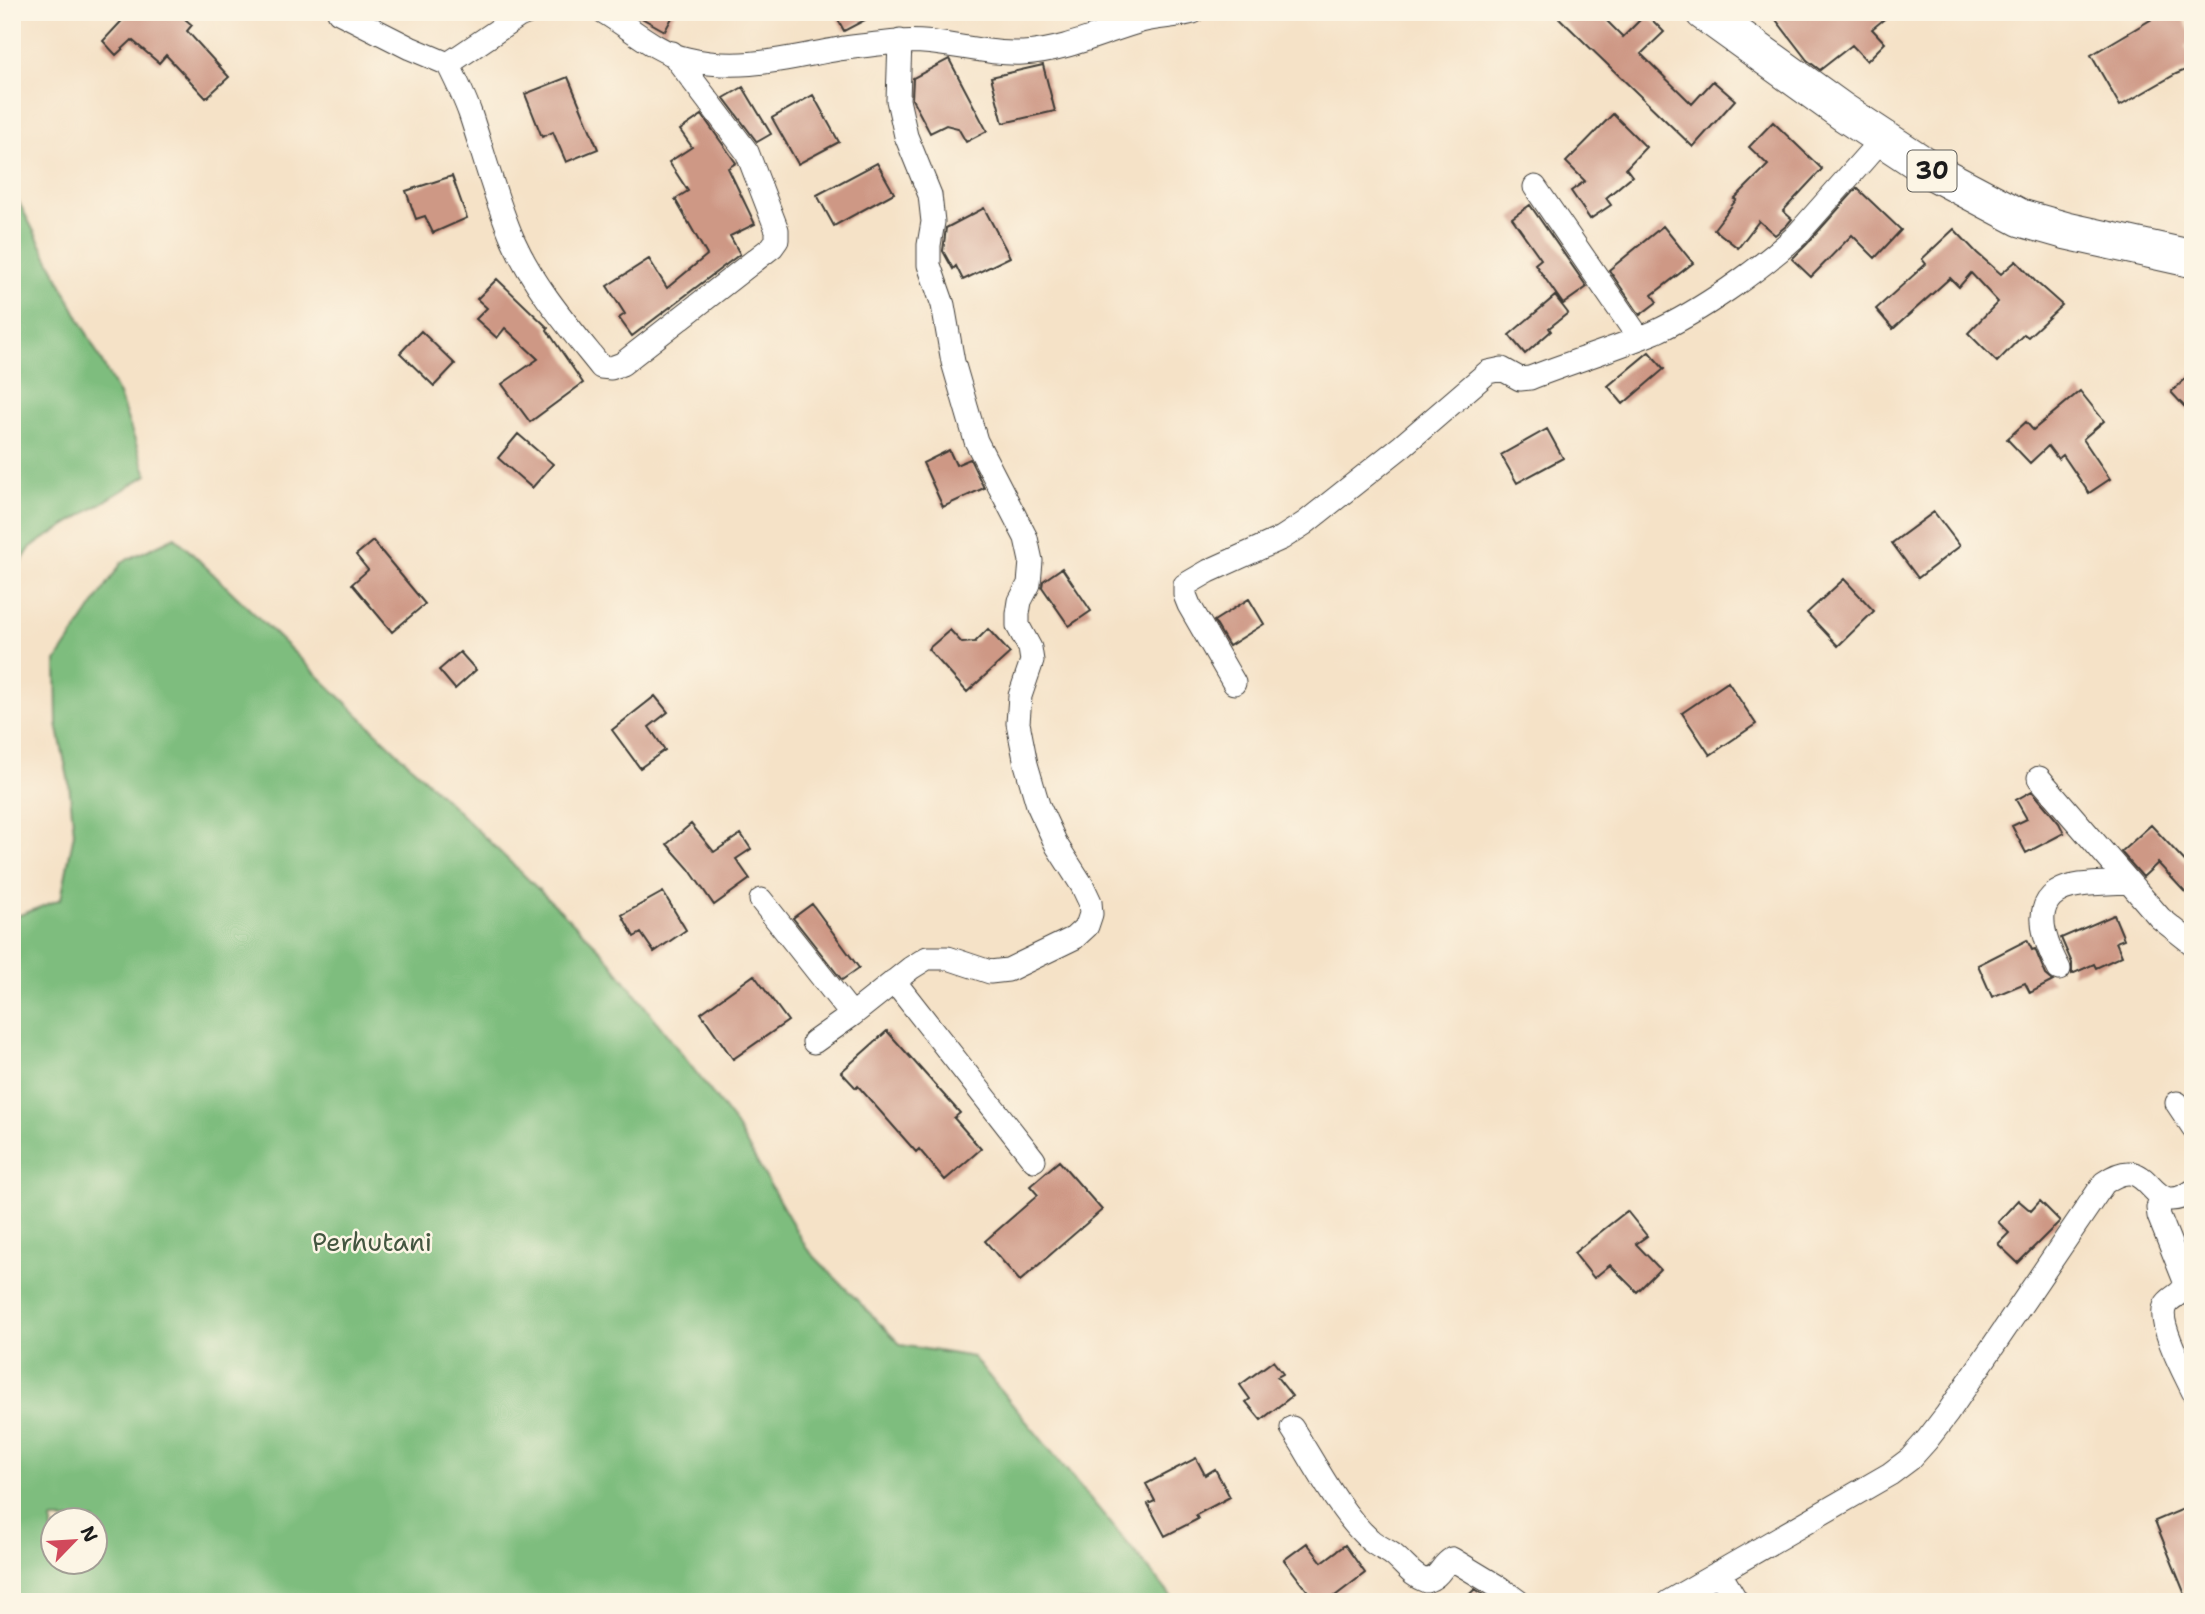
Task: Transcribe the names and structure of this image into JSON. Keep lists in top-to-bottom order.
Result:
{
  "streets": {
    "highway": ["30"]
  },
  "parks": ["Perhutani"],
  "north": "top right"
}
